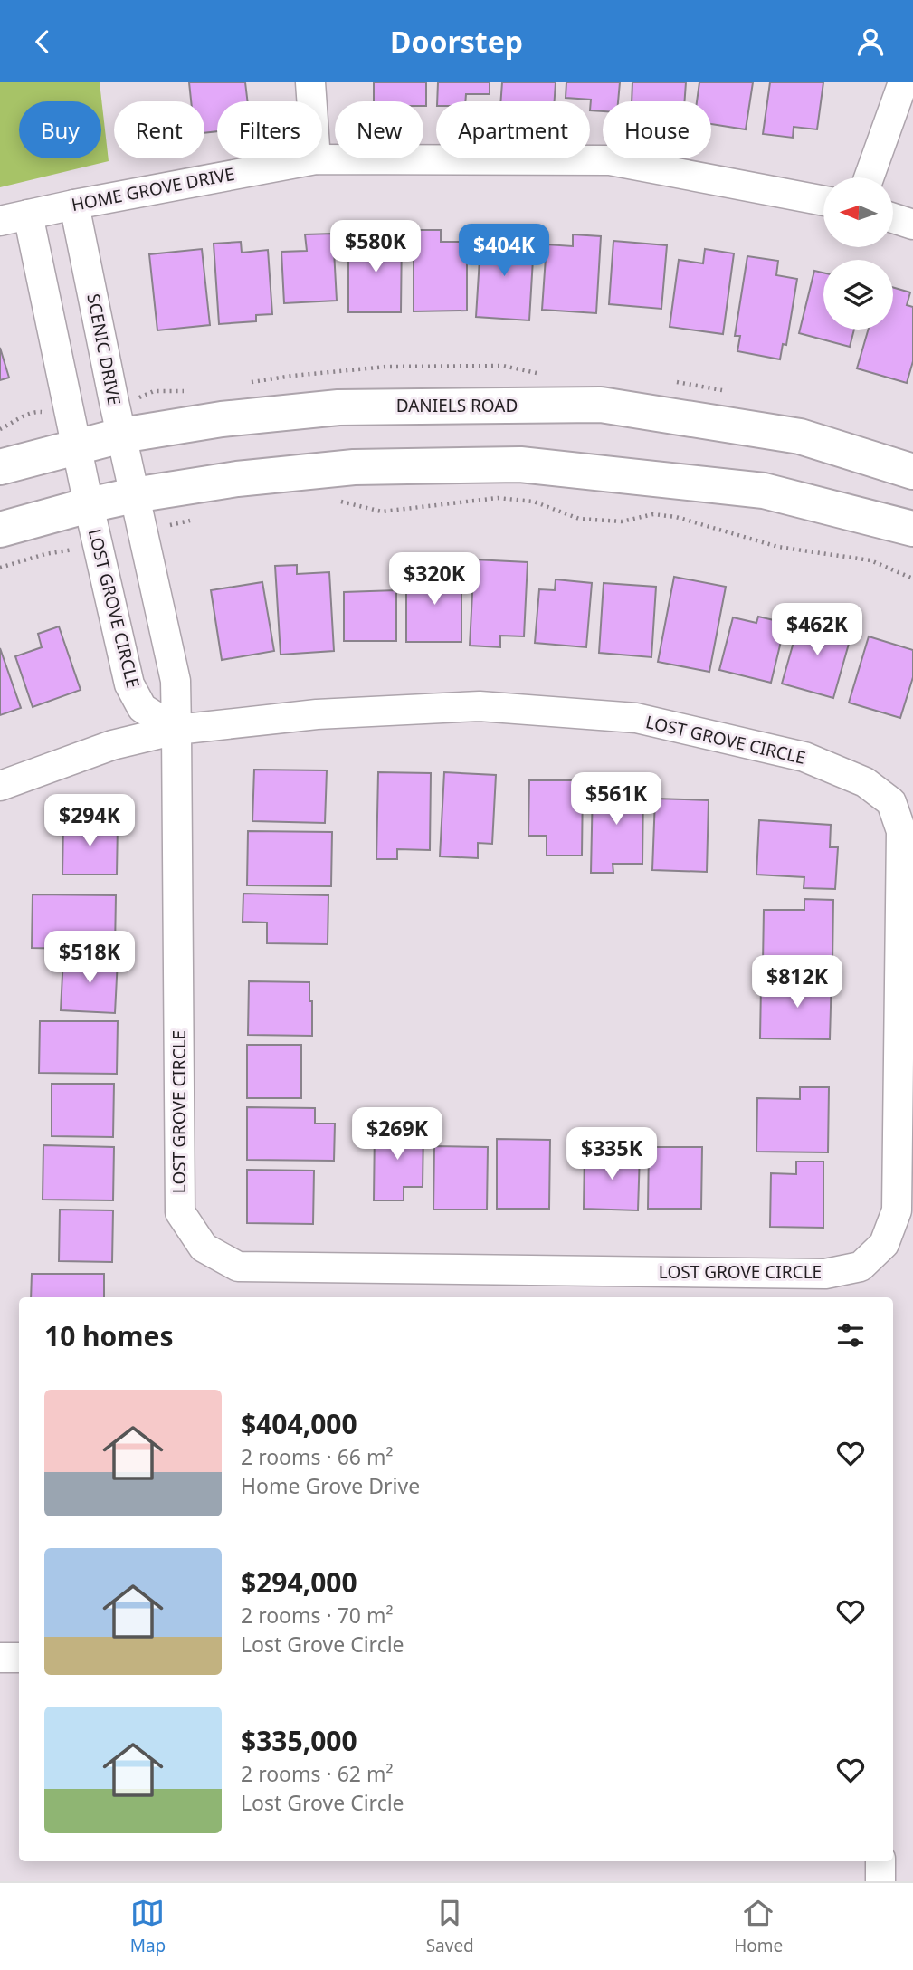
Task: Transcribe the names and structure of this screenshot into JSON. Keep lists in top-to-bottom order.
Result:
{
  "streets": {
    "main road": ["DANIELS ROAD"],
    "street": ["HOME GROVE DRIVE", "SCENIC DRIVE", "LOST GROVE CIRCLE"]
  },
  "crossings": [
    ["HOME GROVE DRIVE", "SCENIC DRIVE"],
    ["SCENIC DRIVE", "DANIELS ROAD"],
    ["SCENIC DRIVE", "LOST GROVE CIRCLE"]
  ],
  "north": "left",
  "page": {
    "header": "Doorstep",
    "chip": [
      "Buy",
      "Rent",
      "Filters",
      "New",
      "Apartment",
      "House"
    ],
    "price": [
      "$580K",
      "$404K",
      "$320K",
      "$462K",
      "$561K",
      "$294K",
      "$518K",
      "$812K",
      "$269K",
      "$335K"
    ],
    "heading": "10 homes",
    "list": [
      {
        "name": "$404,000",
        "note": "2 rooms · 66 m² · Home Grove Drive"
      },
      {
        "name": "$294,000",
        "note": "2 rooms · 70 m² · Lost Grove Circle"
      },
      {
        "name": "$335,000",
        "note": "2 rooms · 62 m² · Lost Grove Circle"
      }
    ],
    "tabs": ["Map", "Saved", "Home"]
  }
}
